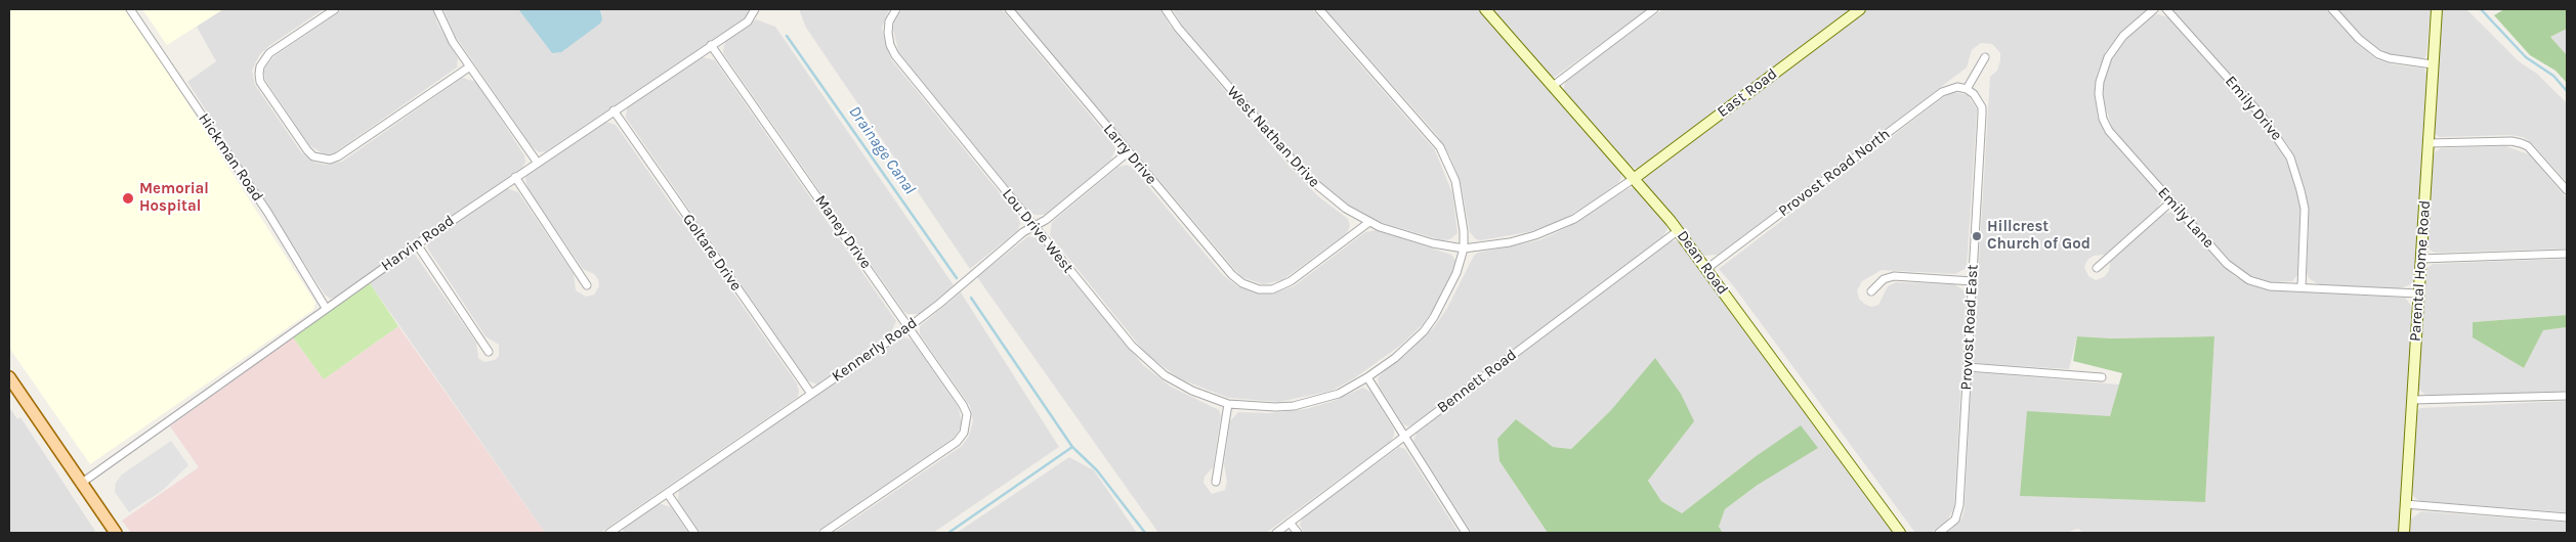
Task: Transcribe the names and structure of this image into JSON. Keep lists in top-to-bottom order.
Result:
{
  "streets": {
    "street": [
      "East Road",
      "Emily Drive",
      "West Nathan Drive",
      "Larry Drive",
      "Hickman Road",
      "Provost Road North",
      "Emily Lane",
      "Lou Drive West",
      "Maney Drive",
      "Harvin Road",
      "Goltare Drive",
      "Dean Road",
      "Parental Home Road",
      "Provost Road East",
      "Kennerly Road",
      "Bennett Road"
    ]
  },
  "crossings": [
    ["East Road", "West Nathan Drive"],
    ["East Road", "Dean Road"],
    ["Emily Drive", "Emily Lane"],
    ["West Nathan Drive", "Larry Drive"],
    ["West Nathan Drive", "Lou Drive West"],
    ["West Nathan Drive", "Dean Road"],
    ["Larry Drive", "Kennerly Road"],
    ["Hickman Road", "Harvin Road"],
    ["Provost Road North", "Dean Road"],
    ["Provost Road North", "Provost Road East"],
    ["Emily Lane", "Parental Home Road"],
    ["Lou Drive West", "Kennerly Road"],
    ["Maney Drive", "Harvin Road"],
    ["Maney Drive", "Kennerly Road"],
    ["Harvin Road", "Goltare Drive"],
    ["Goltare Drive", "Kennerly Road"],
    ["Dean Road", "Bennett Road"]
  ],
  "water": ["Drainage Canal"],
  "places": ["Memorial Hospital", "Hillcrest Church of God"]
}
